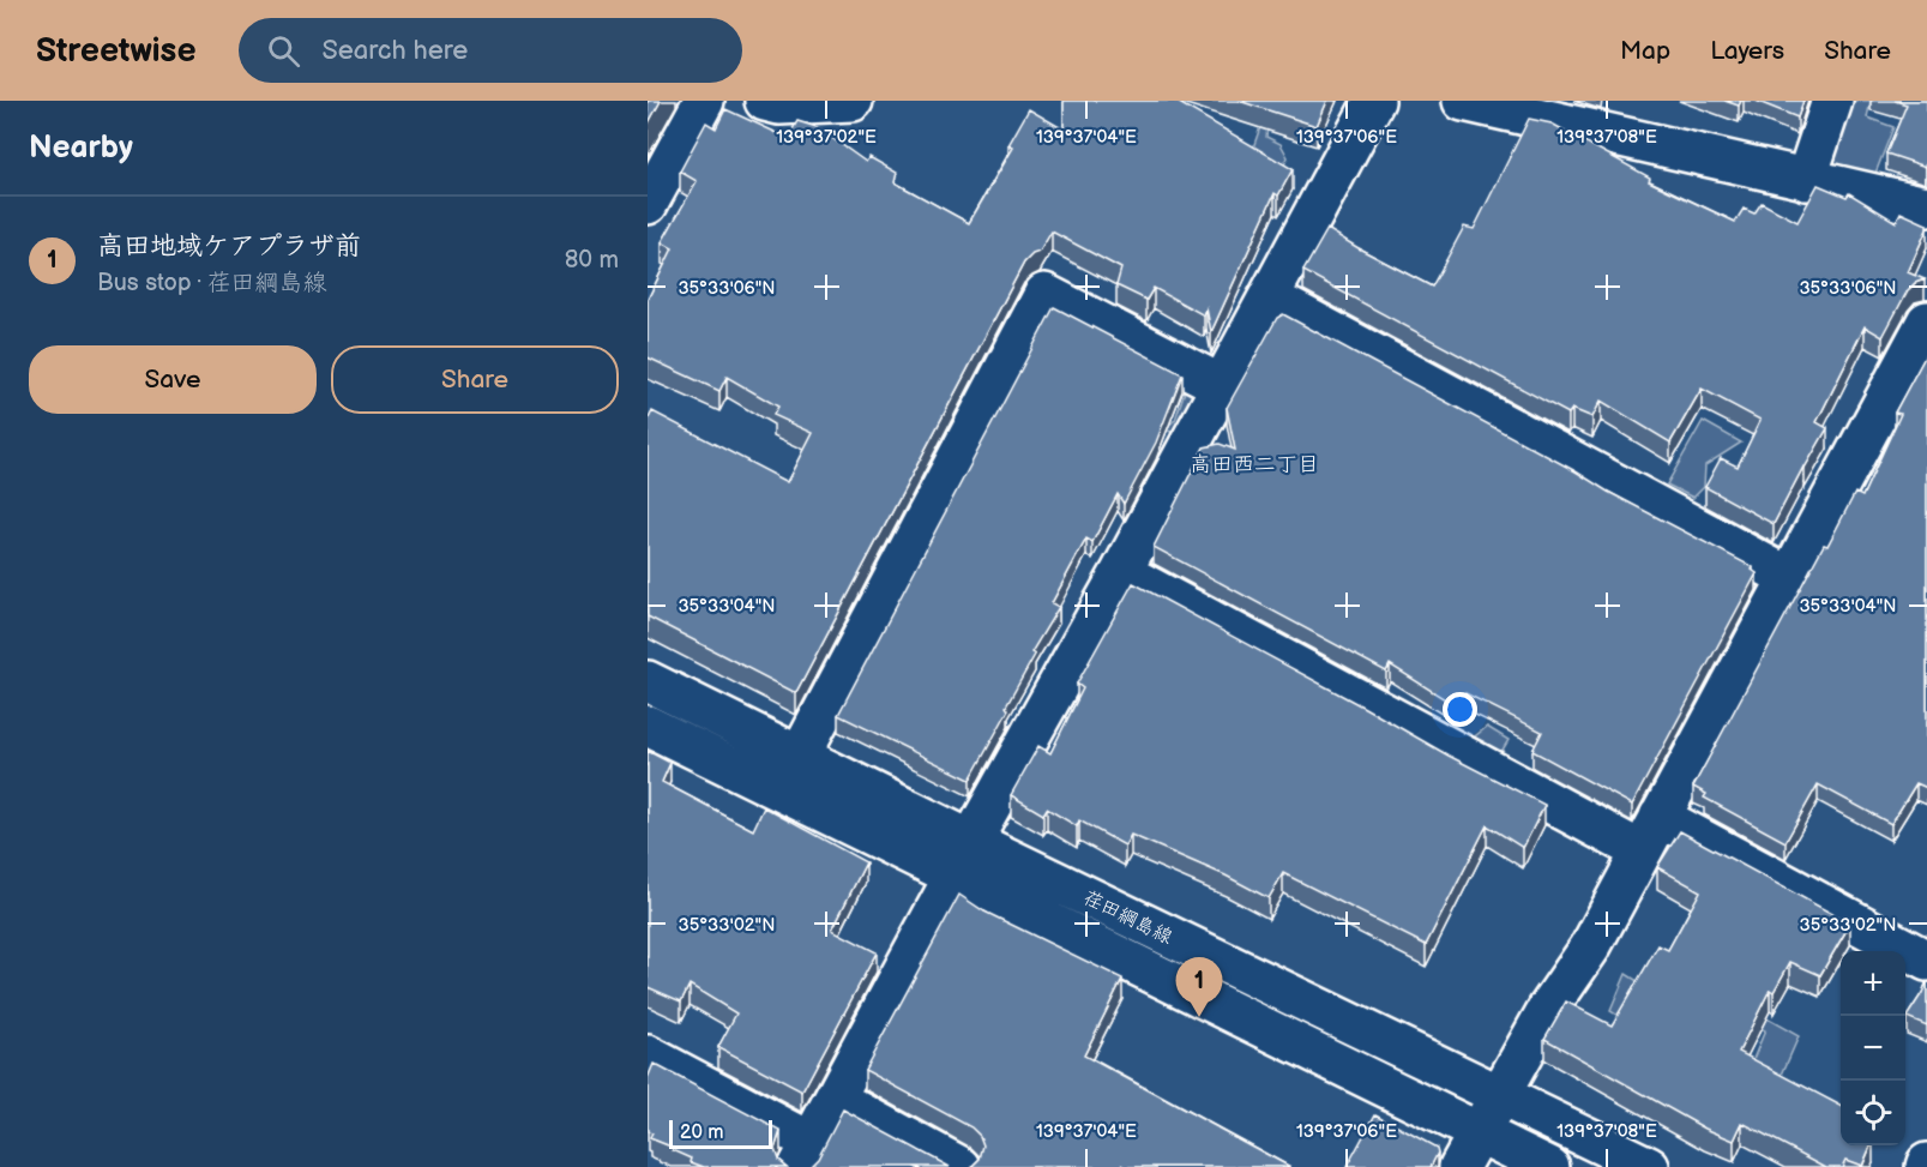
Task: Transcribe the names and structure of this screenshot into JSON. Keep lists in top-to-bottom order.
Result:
{
  "streets": {
    "street": ["荏田綱島線"]
  },
  "districts": ["高田西二丁目"],
  "scale_bar": "20 m",
  "page": {
    "header": "Streetwise",
    "search": "Search here",
    "nav": ["Map", "Layers", "Share"],
    "heading": "Nearby",
    "list": [
      {
        "mark": "1",
        "name": "高田地域ケアプラザ前",
        "note": "Bus stop · 荏田綱島線",
        "value": "80 m"
      }
    ],
    "buttons": ["Save", "Share"],
    "map_buttons": ["+", "−"],
    "pins": "1",
    "scale": "20 m"
  },
  "coordinates": [
    "139°37'02\"E",
    "139°37'04\"E",
    "139°37'06\"E",
    "139°37'08\"E",
    "35°33'06\"N",
    "35°33'04\"N",
    "35°33'02\"N"
  ]
}
